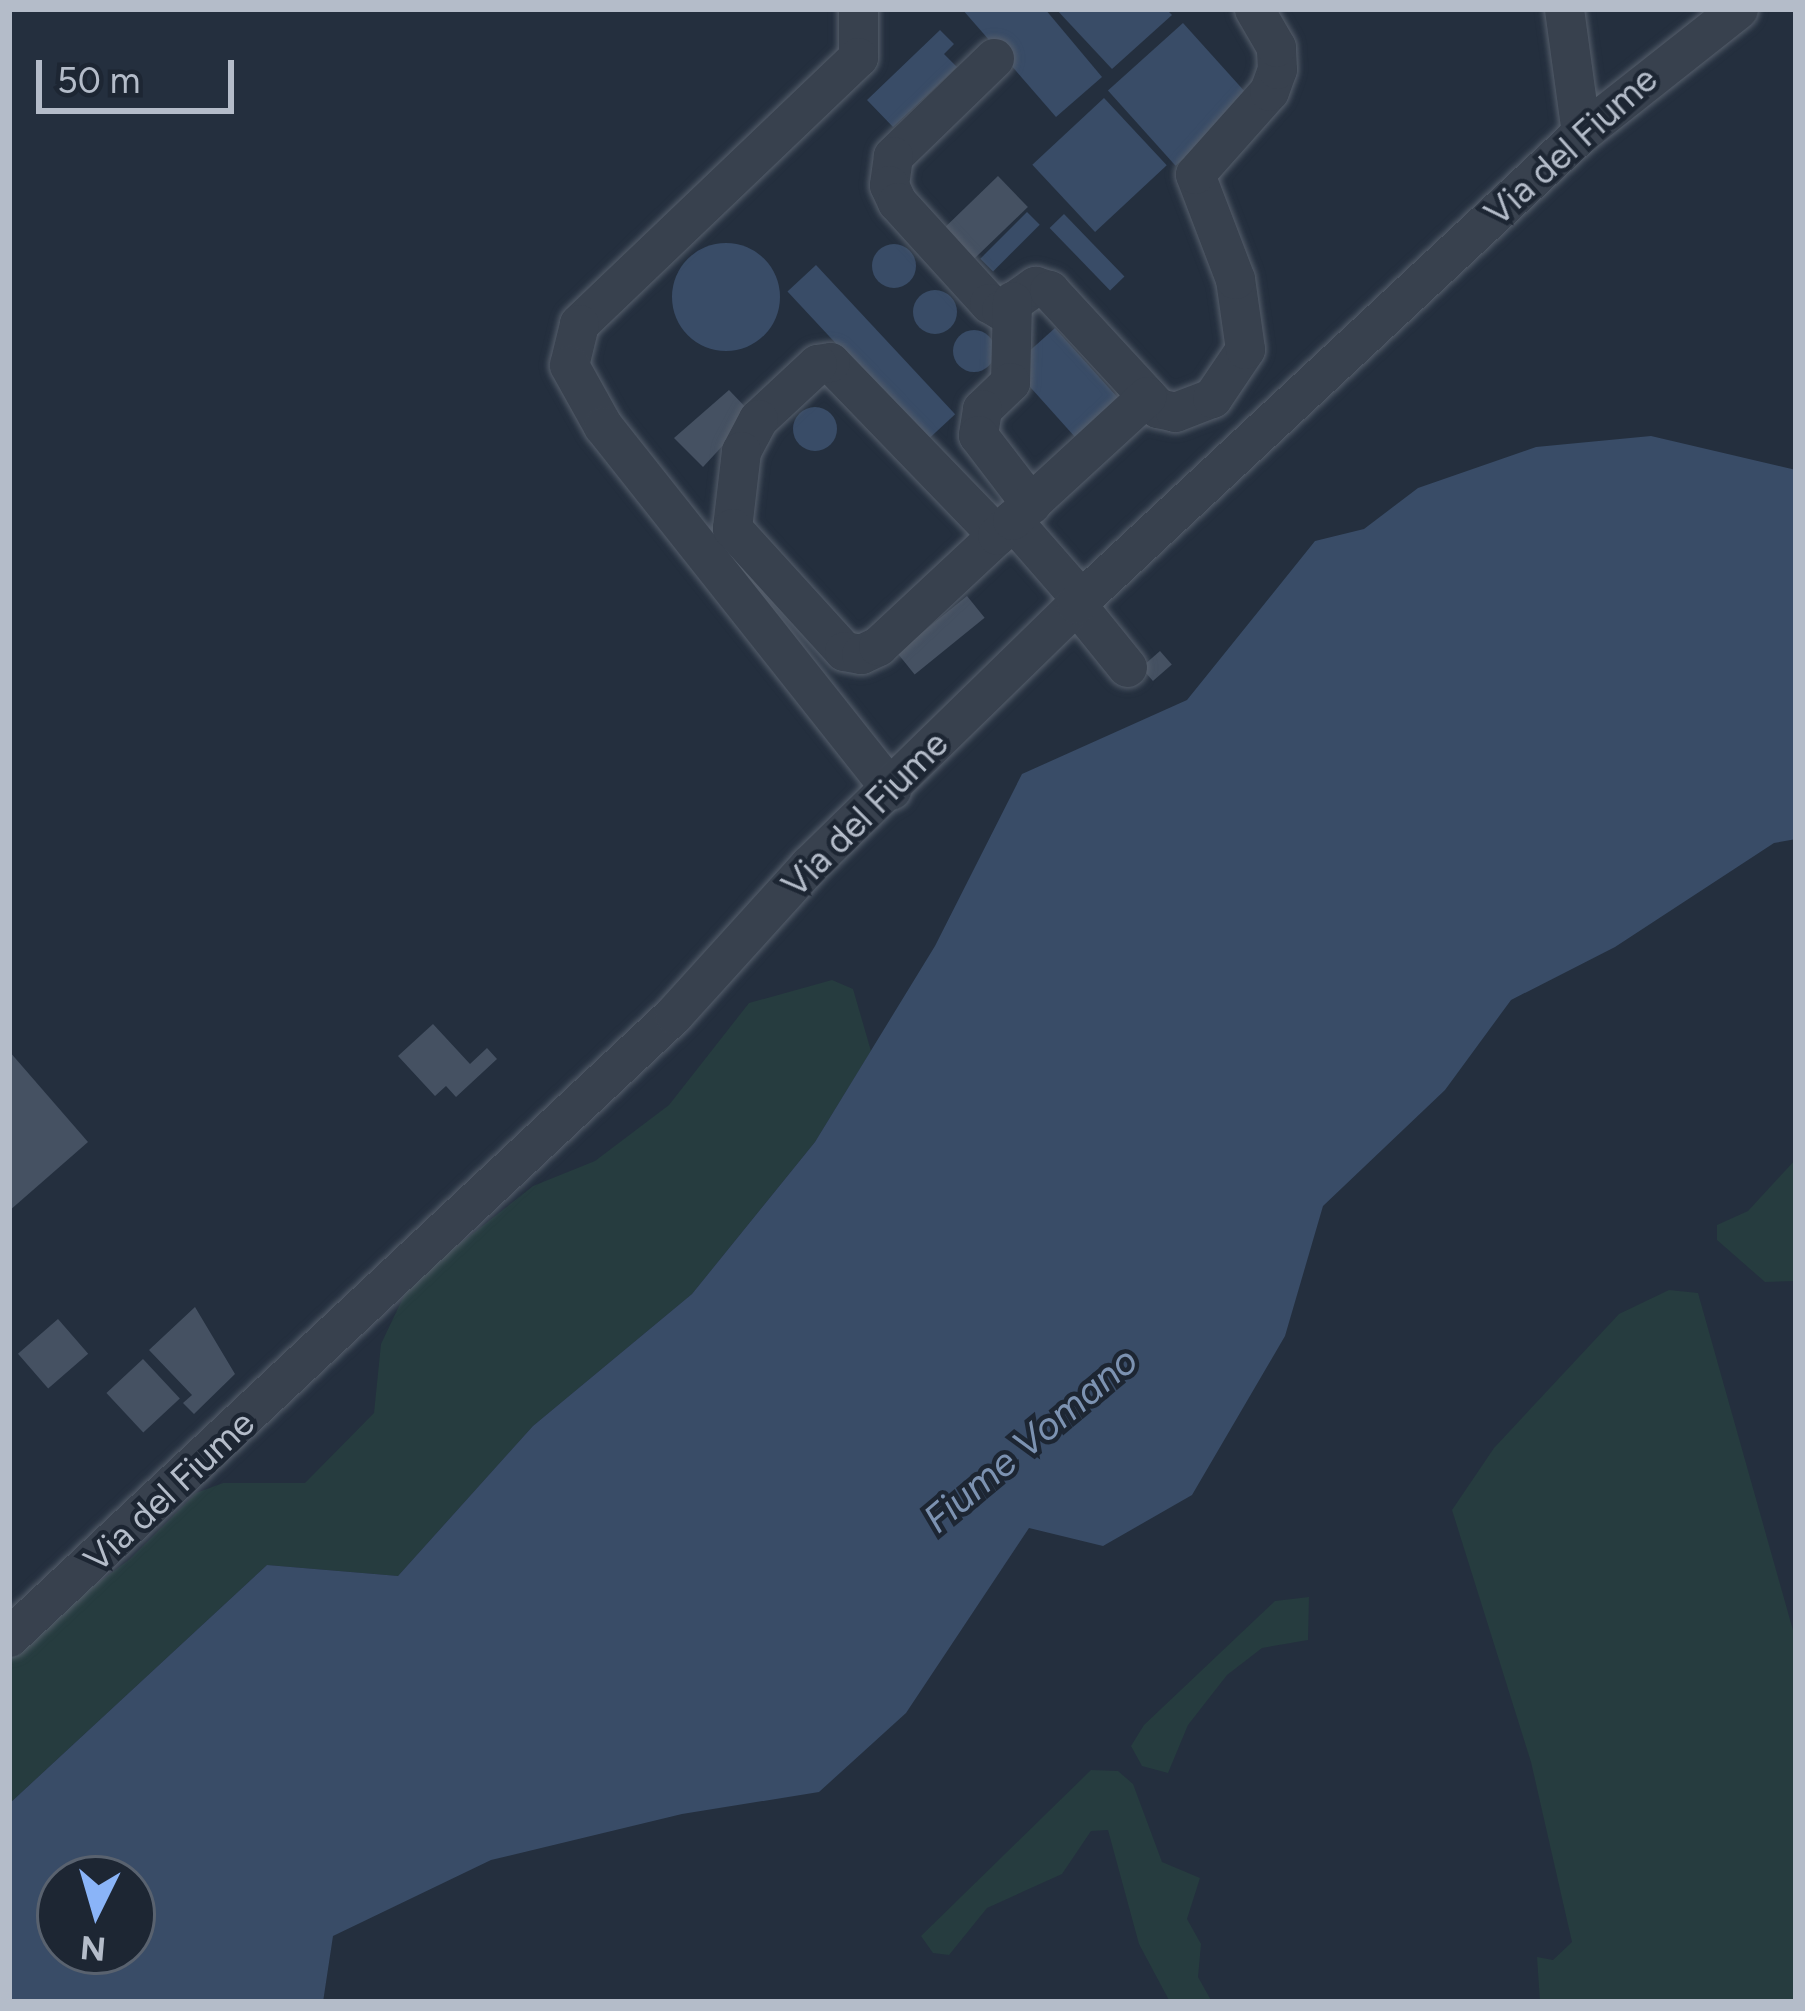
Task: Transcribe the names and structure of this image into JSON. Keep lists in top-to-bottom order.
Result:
{
  "streets": {
    "street": ["Via del Fiume"]
  },
  "water": ["Fiume Vomano"],
  "scale_bar": "50 m",
  "north": "bottom"
}
